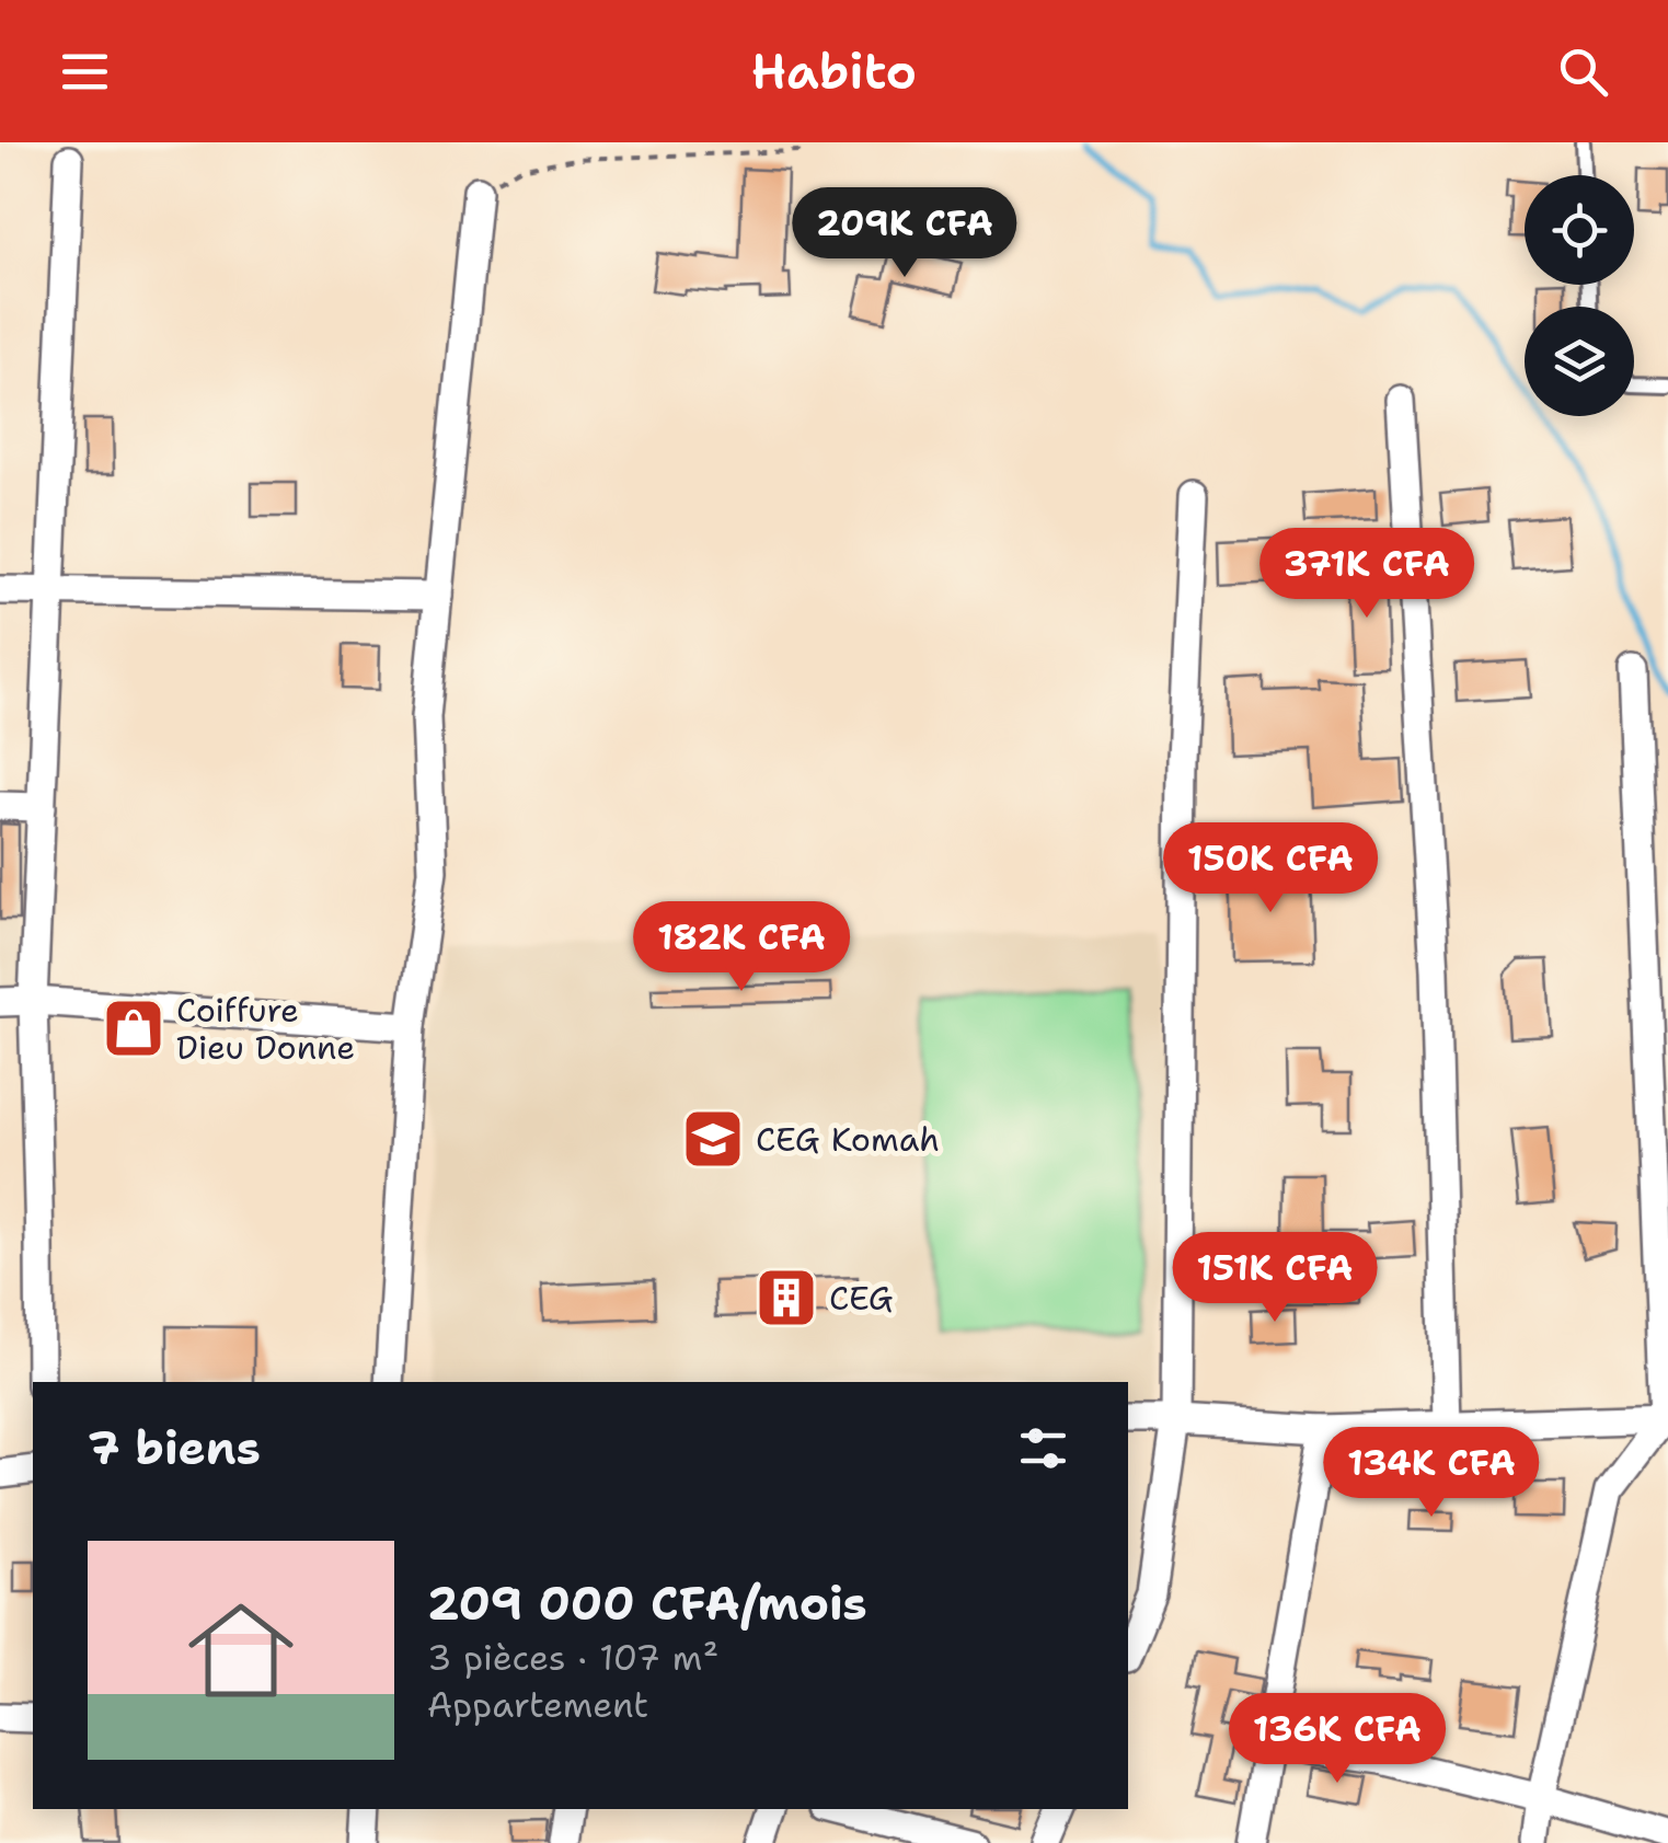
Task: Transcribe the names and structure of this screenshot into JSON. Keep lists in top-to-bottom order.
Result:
{
  "places": {
    "shop": ["Coiffure Dieu Donne"],
    "school or university": ["CEG Komah"],
    "building": ["CEG"]
  },
  "page": {
    "header": "Habito",
    "price": [
      "209K CFA",
      "371K CFA",
      "150K CFA",
      "182K CFA",
      "151K CFA",
      "134K CFA",
      "136K CFA"
    ],
    "heading": "7 biens",
    "list": [
      {
        "name": "209 000 CFA/mois",
        "note": "3 pièces · 107 m² · Appartement"
      }
    ]
  }
}
